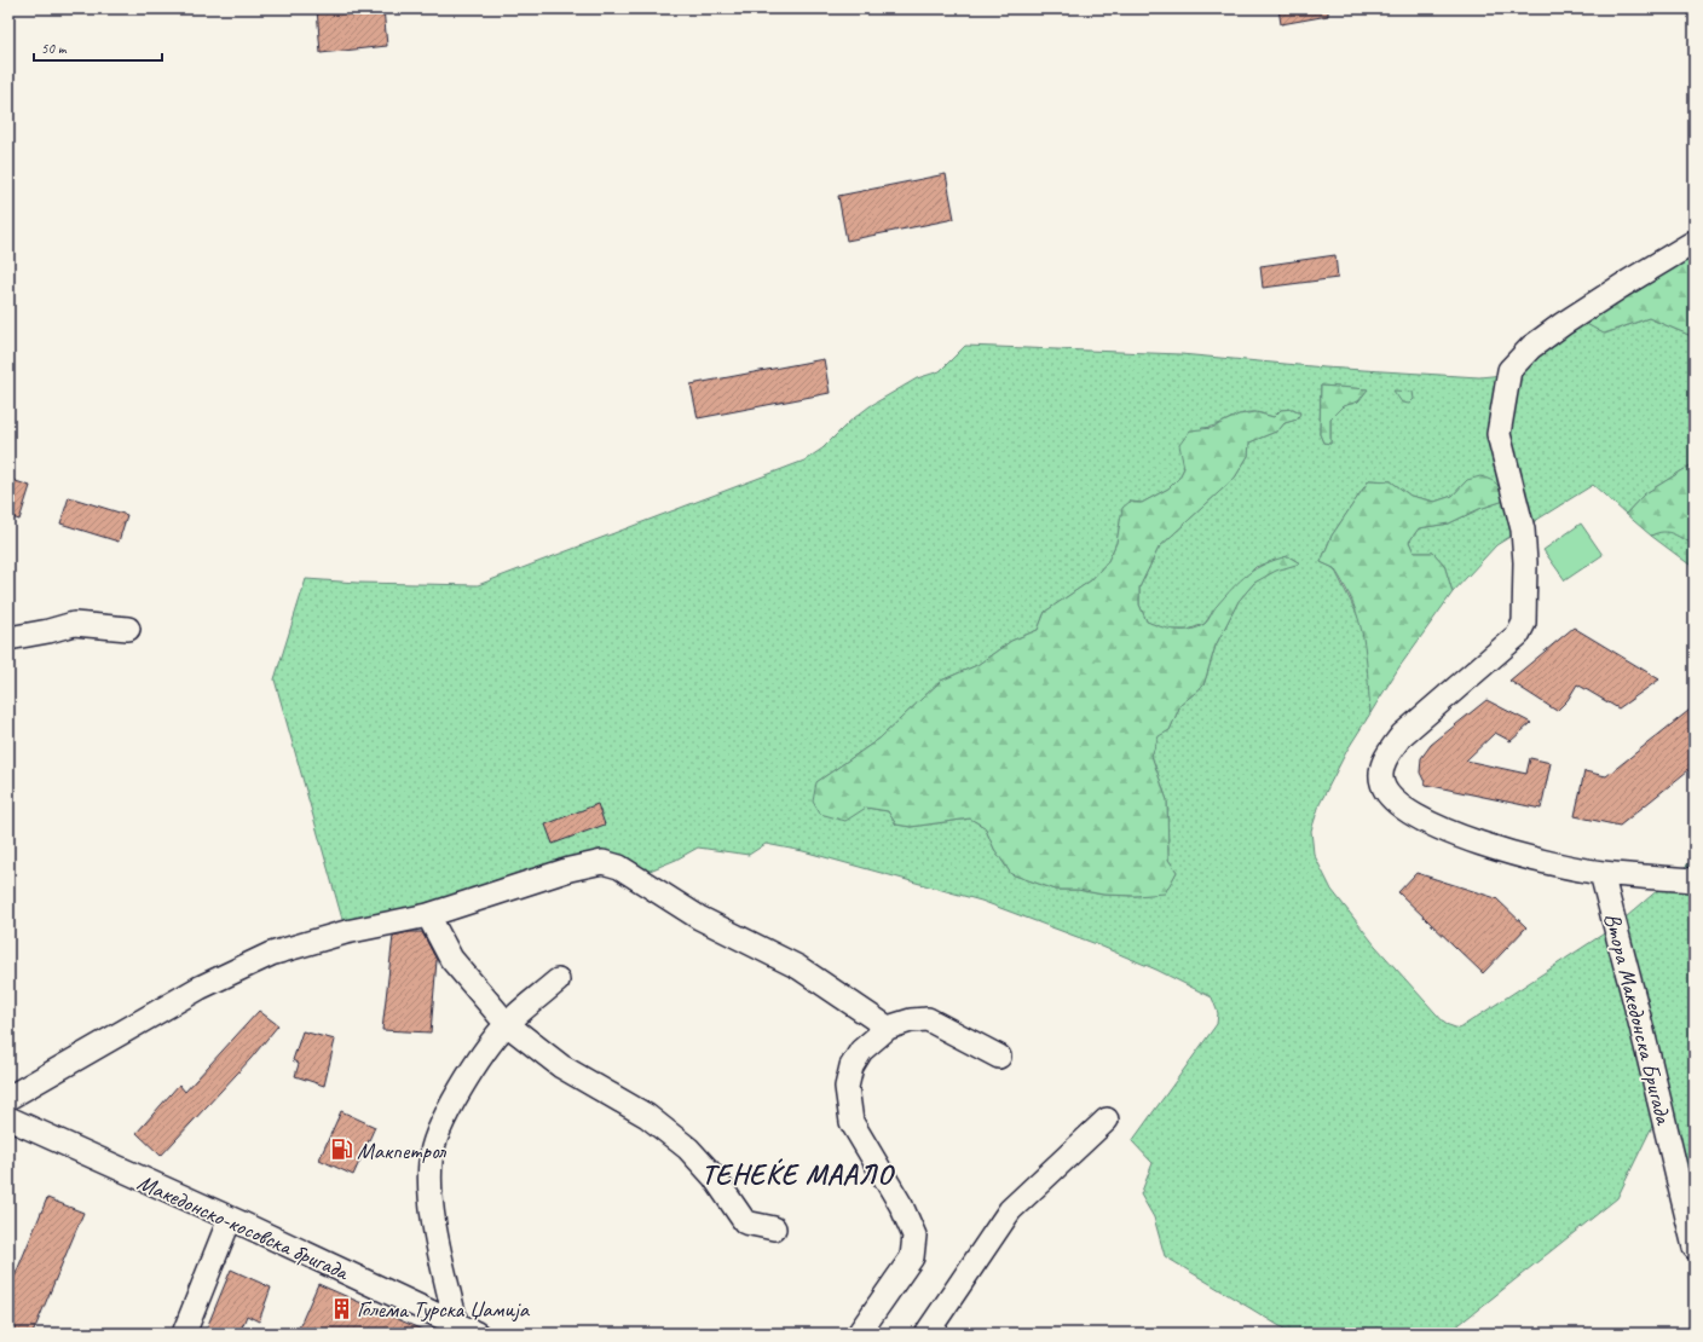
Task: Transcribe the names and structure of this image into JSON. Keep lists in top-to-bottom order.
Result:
{
  "streets": {
    "street": ["Втора Македонска Бригада", "Македонско-косовска бригада"]
  },
  "districts": ["ТЕНЕЌЕ МААЛО"],
  "places": {
    "fuel station": ["Макпетрол"],
    "building": ["Голема Турска Џамија"]
  },
  "scale_bar": "50 m"
}
